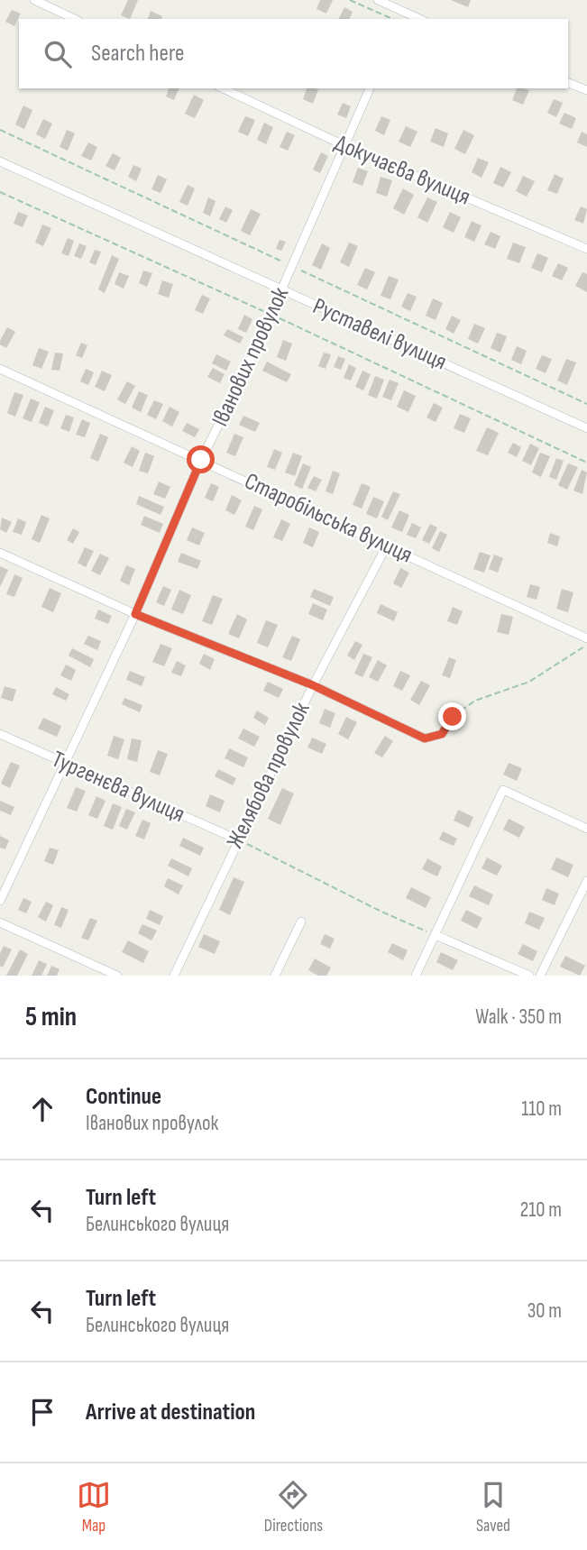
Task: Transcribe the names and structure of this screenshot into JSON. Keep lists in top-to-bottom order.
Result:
{
  "streets": {
    "street": [
      "Докучаєва вулиця",
      "Руставелі вулиця",
      "Іванових провулок",
      "Старобільська вулиця",
      "Желябова провулок",
      "Тургенєва вулиця"
    ]
  },
  "crossings": [
    ["Докучаєва вулиця", "Іванових провулок"],
    ["Руставелі вулиця", "Іванових провулок"],
    ["Іванових провулок", "Старобільська вулиця"],
    ["Іванових провулок", "Тургенєва вулиця"],
    ["Старобільська вулиця", "Желябова провулок"],
    ["Желябова провулок", "Тургенєва вулиця"]
  ],
  "page": {
    "search": "Search here",
    "heading": ["5 min", "Walk · 350 m"],
    "list": [
      ["Continue", "Іванових провулок", "110 m"],
      ["Turn left", "Белинського вулиця", "210 m"],
      ["Turn left", "Белинського вулиця", "30 m"],
      "Arrive at destination"
    ],
    "nav": ["Map", "Directions", "Saved"]
  }
}
